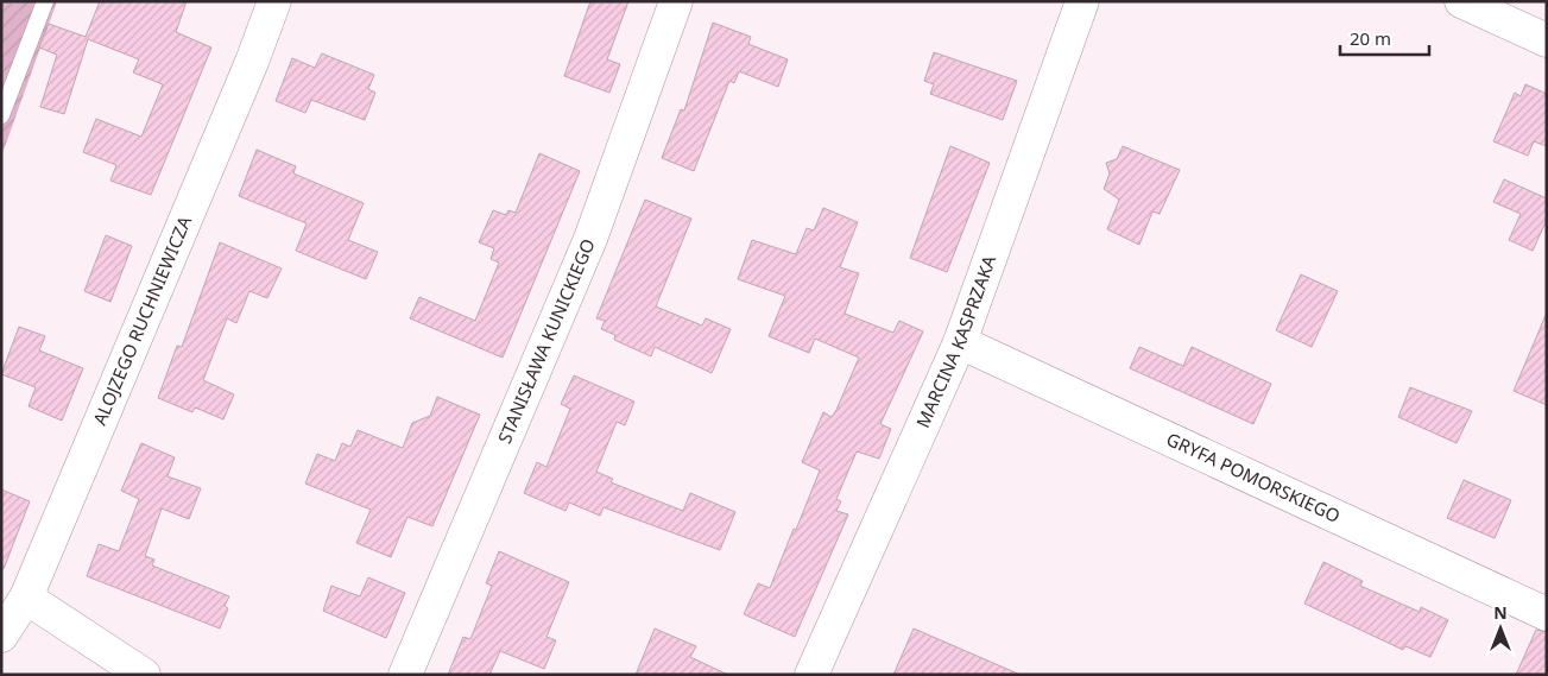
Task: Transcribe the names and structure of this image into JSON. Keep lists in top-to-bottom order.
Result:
{
  "streets": {
    "street": [
      "ALOJZEGO RUCHNIEWICZA",
      "STANISŁAWA KUNICKIEGO",
      "MARCINA KASPRZAKA",
      "GRYFA POMORSKIEGO"
    ]
  },
  "crossings": [
    ["MARCINA KASPRZAKA", "GRYFA POMORSKIEGO"]
  ],
  "scale_bar": "20 m",
  "north": "top"
}
